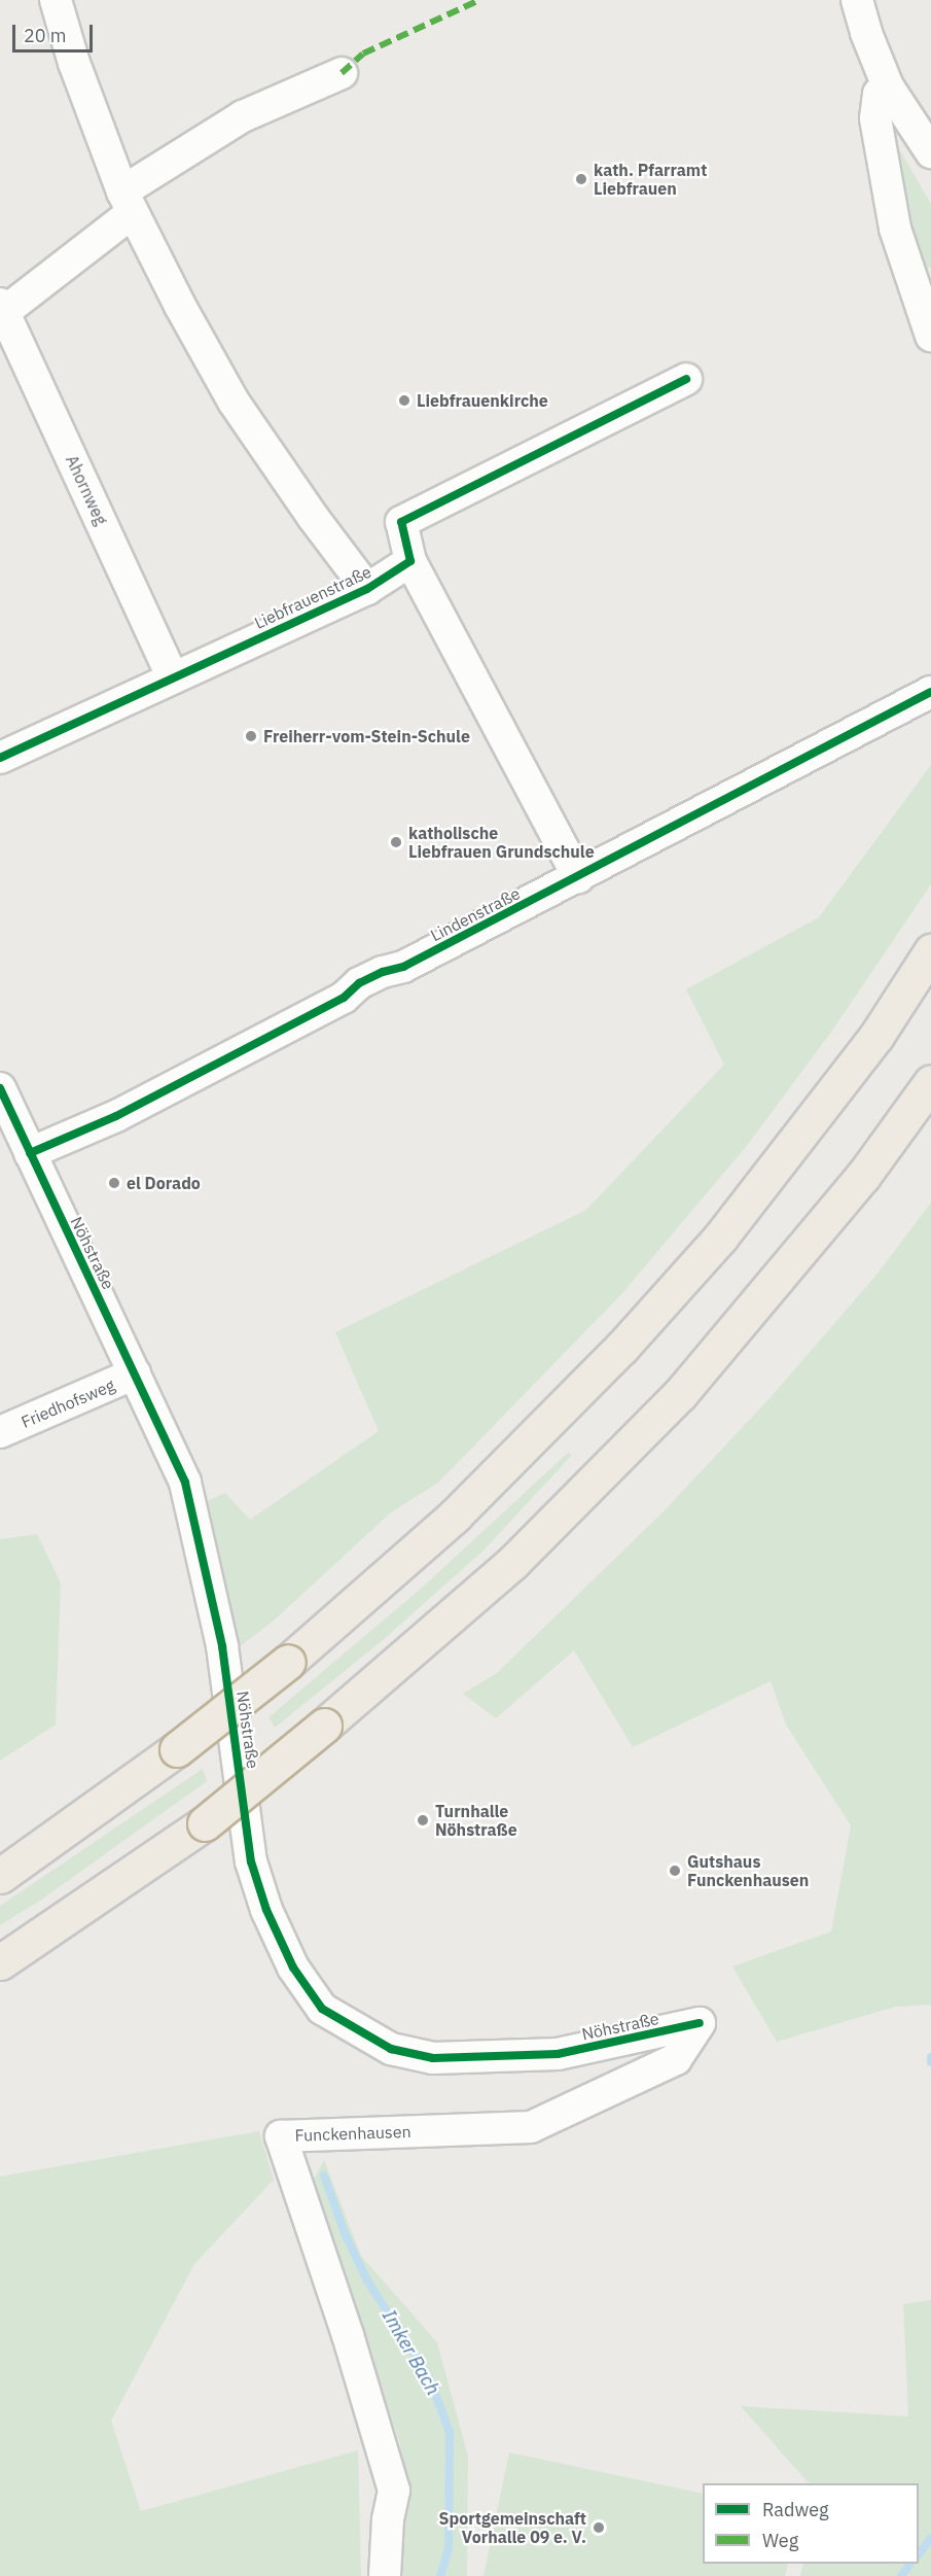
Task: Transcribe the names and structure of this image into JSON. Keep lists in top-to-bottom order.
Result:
{
  "streets": {
    "street": [
      "Ahornweg",
      "Liebfrauenstraße",
      "Lindenstraße",
      "Nöhstraße",
      "Friedhofsweg",
      "Funckenhausen"
    ]
  },
  "crossings": [
    ["Ahornweg", "Liebfrauenstraße"],
    ["Lindenstraße", "Nöhstraße"],
    ["Nöhstraße", "Friedhofsweg"],
    ["Nöhstraße", "Funckenhausen"]
  ],
  "water": ["Imker Bach"],
  "places": [
    "kath. Pfarramt Liebfrauen",
    "Liebfrauenkirche",
    "Freiherr-vom-Stein-Schule",
    "katholische Liebfrauen Grundschule",
    "el Dorado",
    "Turnhalle Nöhstraße",
    "Gutshaus Funckenhausen",
    "Sportgemeinschaft Vorhalle 09 e. V."
  ],
  "legend": ["Radweg", "Weg"],
  "scale_bar": "20 m"
}
